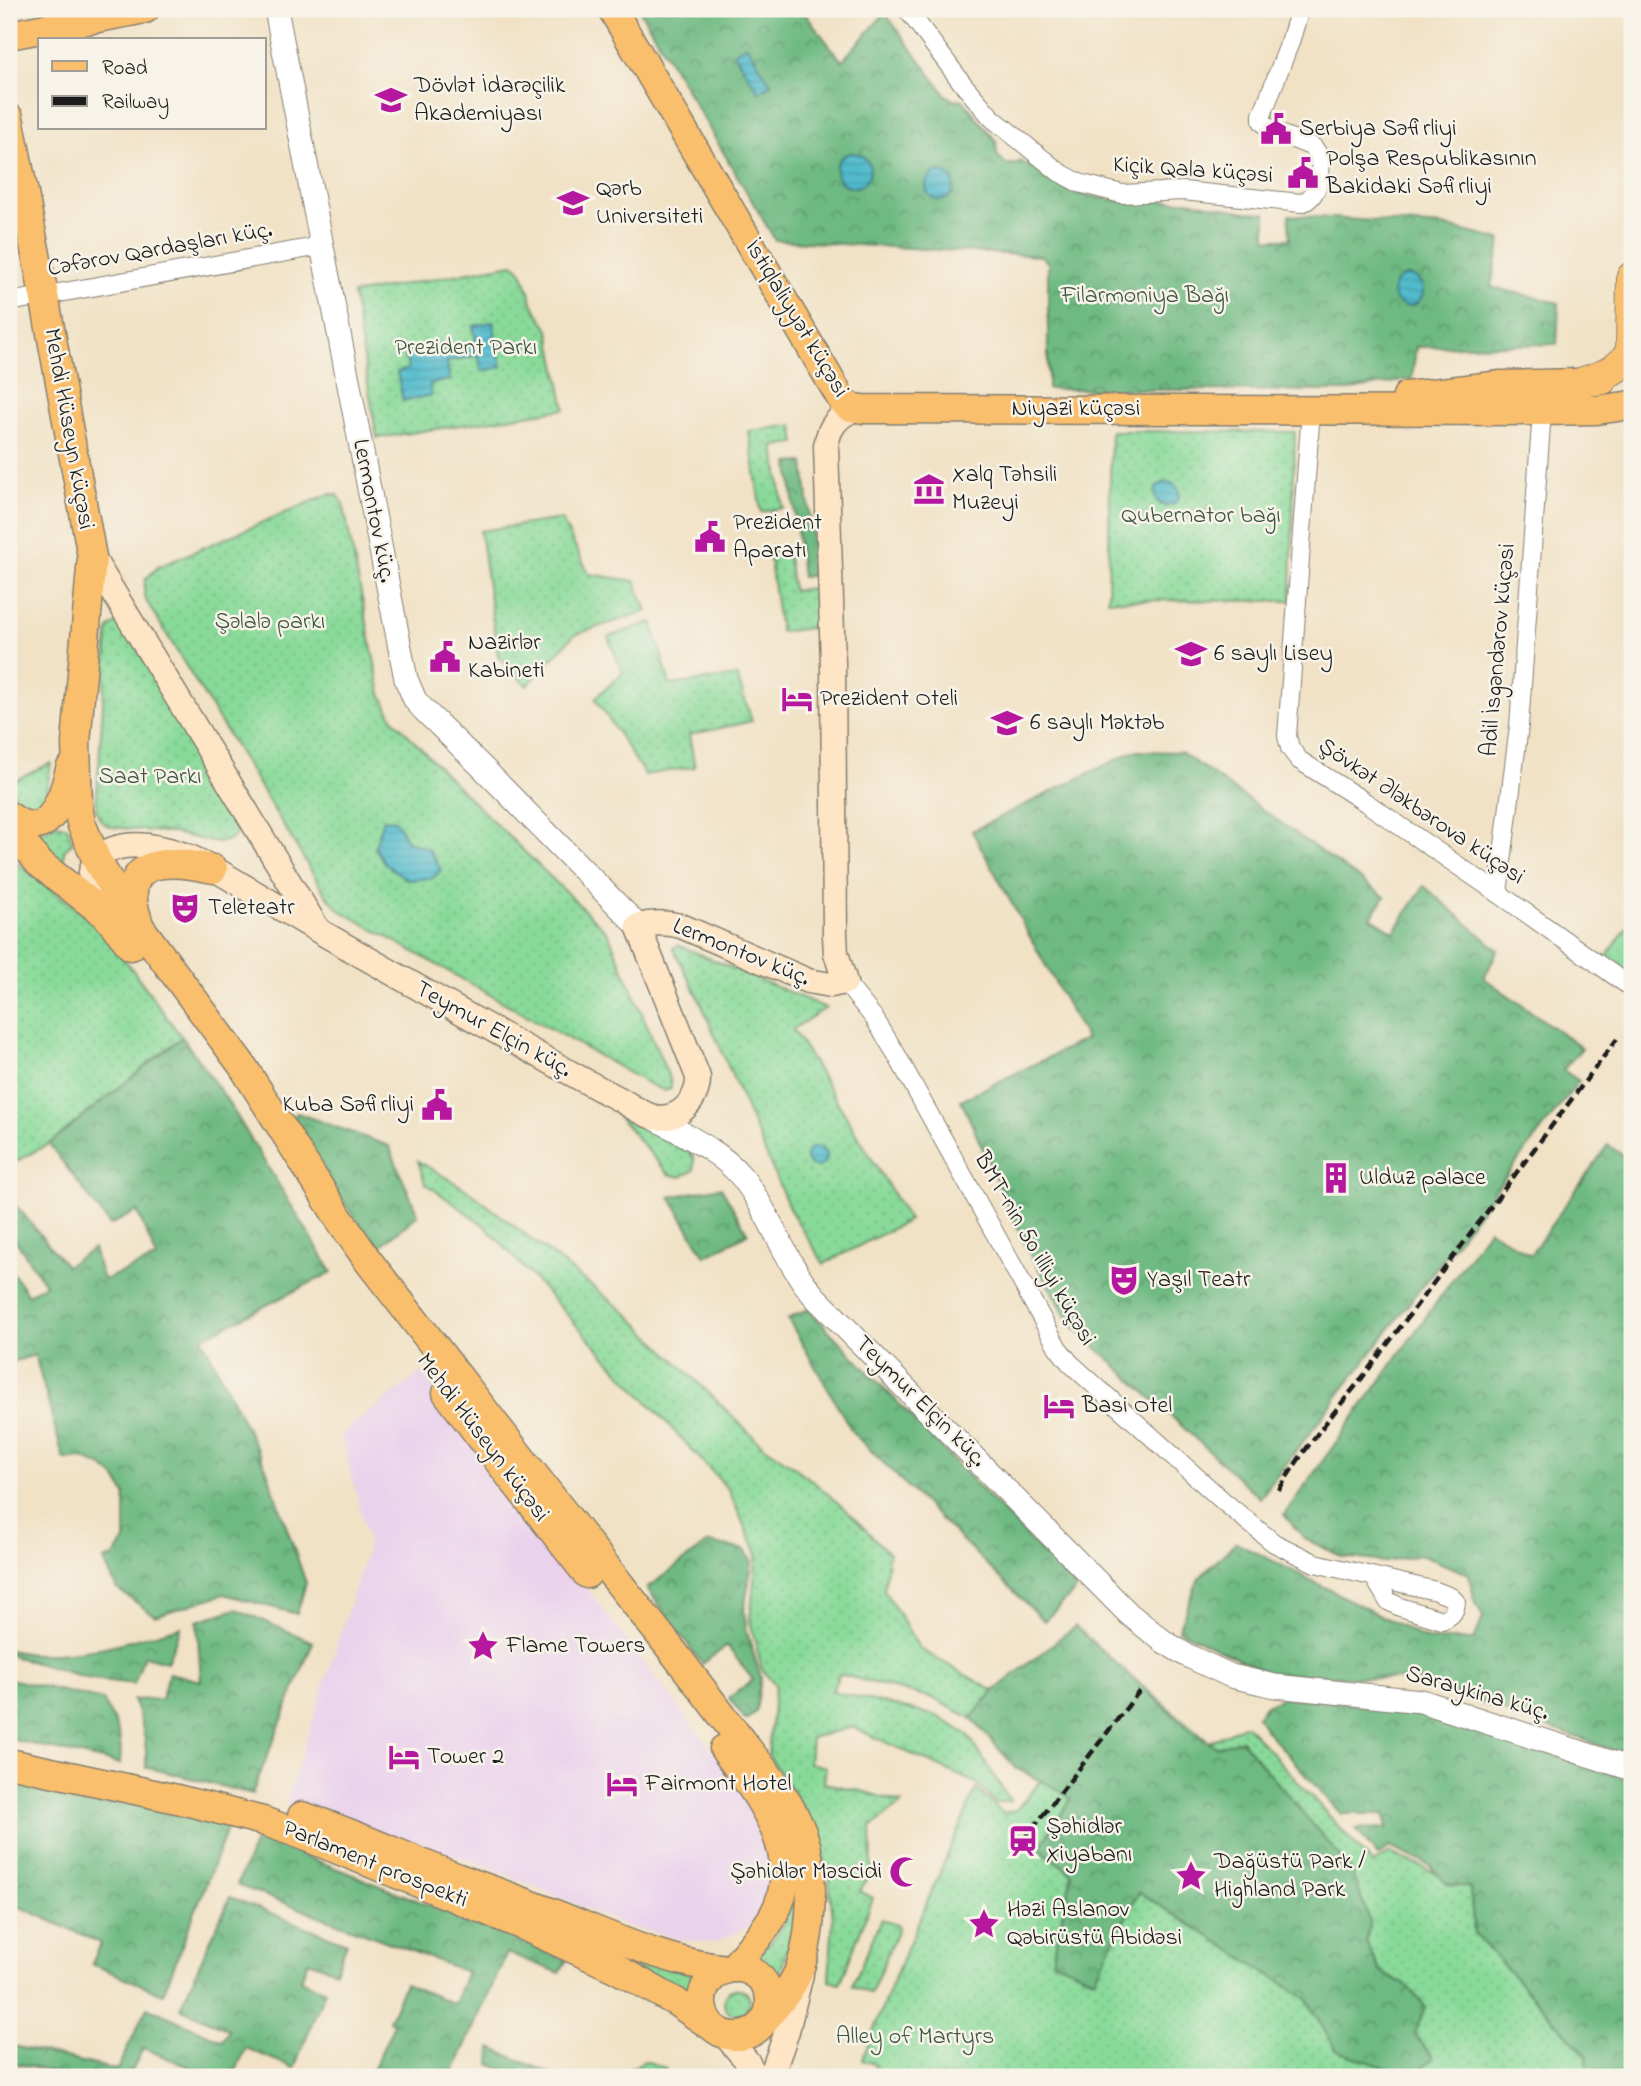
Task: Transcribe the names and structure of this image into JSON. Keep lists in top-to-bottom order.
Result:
{
  "streets": {
    "main road": [
      "İstiqlaliyyət küçəsi",
      "Niyazi küçəsi",
      "Mehdi Hüseyn küçəsi",
      "Lermontov küç.",
      "Teymur Elçin küç.",
      "Parlament prospekti"
    ],
    "street": [
      "Kiçik Qala küçəsi",
      "Cəfərov Qardaşları küç.",
      "Adil İsgəndərov küçəsi",
      "Şövkət Ələkbərova küçəsi",
      "BMT-nin 50 illiyi küçəsi",
      "Saraykina küç."
    ]
  },
  "crossings": [
    ["Cəfərov Qardaşları küç.", "Mehdi Hüseyn küçəsi"],
    ["Cəfərov Qardaşları küç.", "Lermontov küç."],
    ["İstiqlaliyyət küçəsi", "Niyazi küçəsi"],
    ["İstiqlaliyyət küçəsi", "Lermontov küç."],
    ["İstiqlaliyyət küçəsi", "BMT-nin 50 illiyi küçəsi"],
    ["Niyazi küçəsi", "Adil İsgəndərov küçəsi"],
    ["Niyazi küçəsi", "Şövkət Ələkbərova küçəsi"],
    ["Mehdi Hüseyn küçəsi", "Parlament prospekti"],
    ["Lermontov küç.", "Teymur Elçin küç."],
    ["Lermontov küç.", "BMT-nin 50 illiyi küçəsi"],
    ["Adil İsgəndərov küçəsi", "Şövkət Ələkbərova küçəsi"],
    ["Teymur Elçin küç.", "Saraykina küç."]
  ],
  "parks": [
    "Filarmoniya Bağı",
    "Prezident Parkı",
    "Qubernator bağı",
    "Şəlalə parkı",
    "Saat Parkı",
    "Alley of Martyrs"
  ],
  "places": {
    "school or university": [
      "Dövlət İdarəçilik Akademiyası",
      "Qərb Universiteti",
      "6 saylı Lisey",
      "6 saylı Məktəb"
    ],
    "public building": [
      "Serbiya Səfirliyi",
      "Polşa Respublikasının Bakidaki Səfirliyi",
      "Prezident Aparatı",
      "Nazirlər Kabineti",
      "Kuba Səfirliyi"
    ],
    "museum": ["Xalq Təhsili Muzeyi"],
    "hotel": [
      "Prezident Oteli",
      "Basi Otel",
      "Tower 2",
      "Fairmont Hotel"
    ],
    "theatre": ["Teleteatr", "Yaşıl Teatr"],
    "building": ["Ulduz palace"],
    "place": ["Flame Towers", "Dağüstü Park / Highland Park", "Həzi Aslanov Qəbirüstü Abidəsi"],
    "station": ["Şəhidlər Xiyabanı"],
    "mosque": ["Şəhidlər Məscidi"]
  },
  "legend": ["Road", "Railway"]
}
